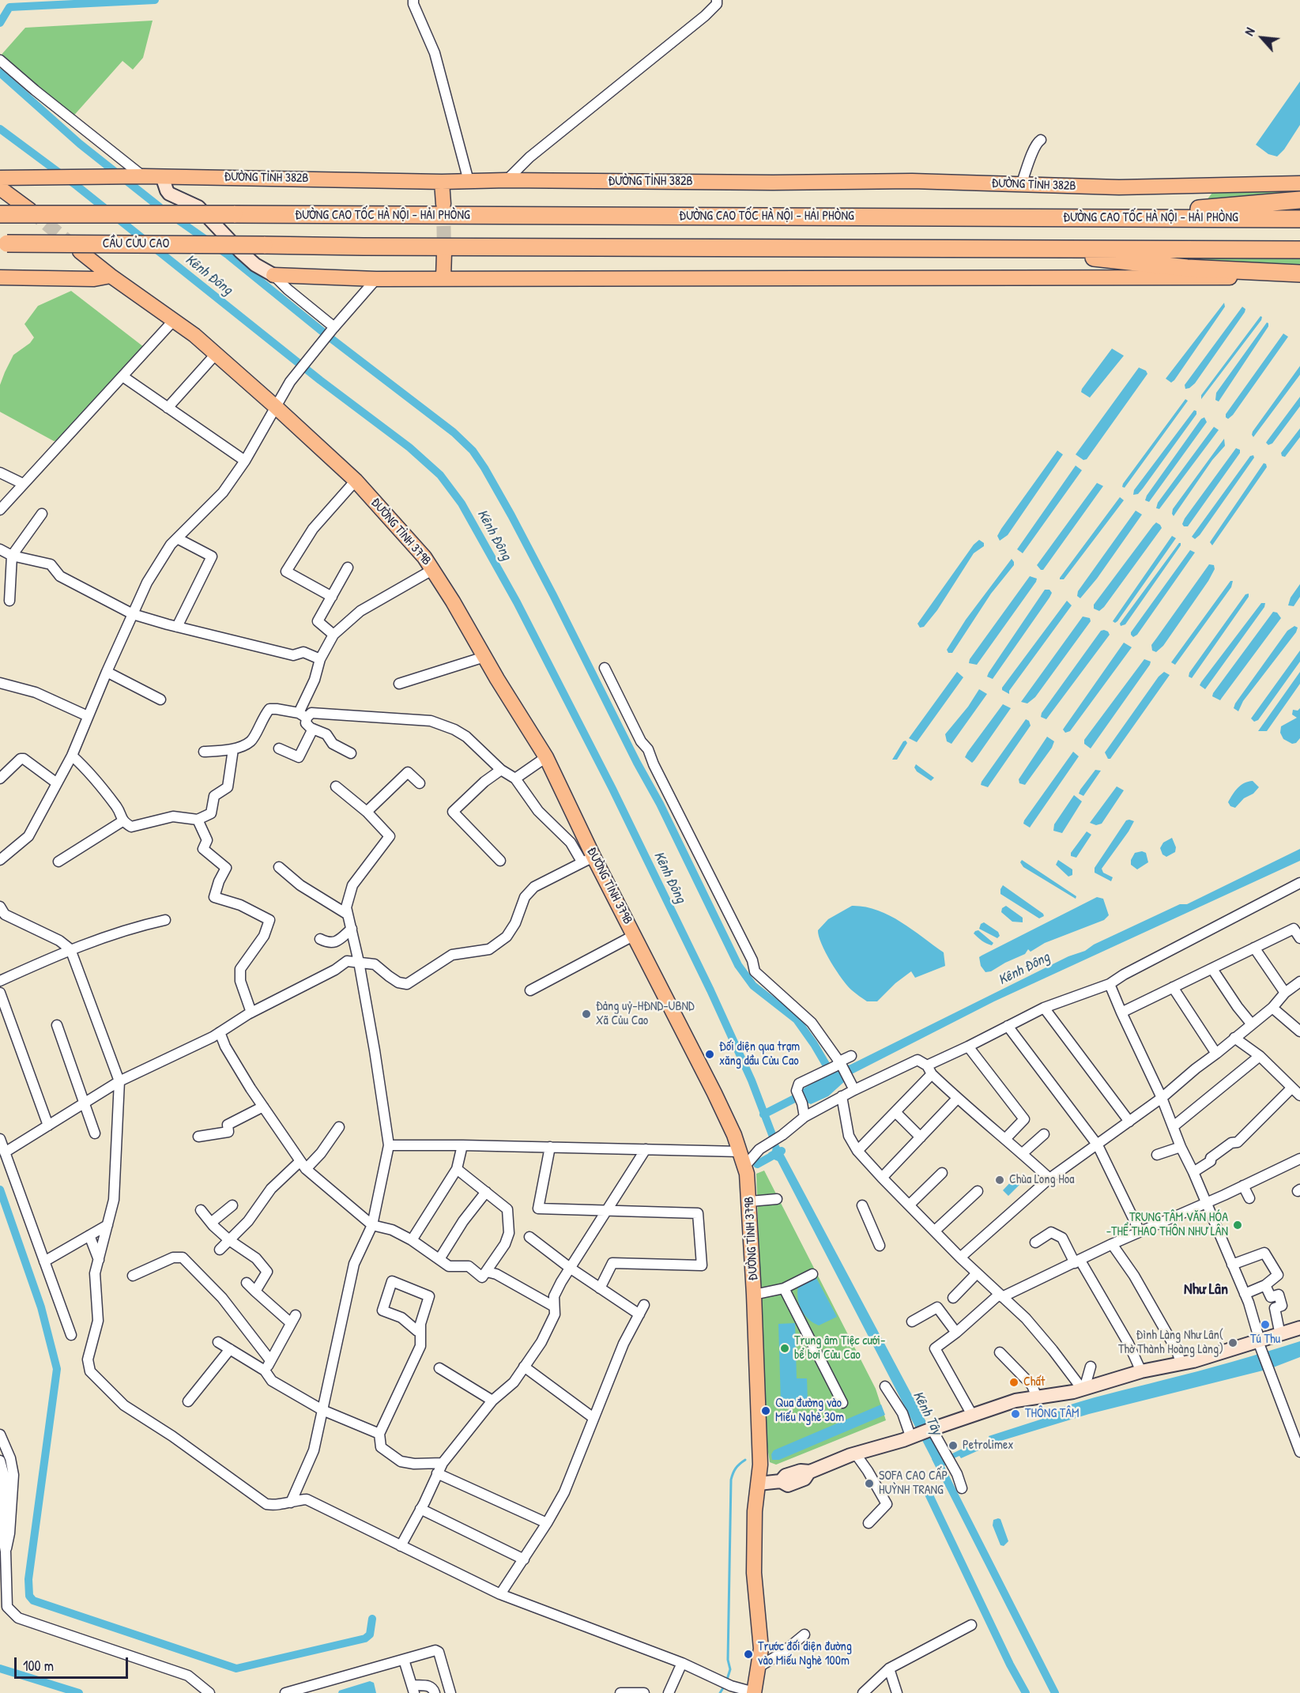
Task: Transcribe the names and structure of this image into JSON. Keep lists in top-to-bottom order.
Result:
{
  "streets": {
    "highway": ["ĐƯỜNG CAO TỐC HÀ NỘI - HẢI PHÒNG", "CẦU CỬU CAO"],
    "main road": ["ĐƯỜNG TỈNH 382B", "ĐƯỜNG TỈNH 379B"]
  },
  "districts": ["Như Lân"],
  "water": ["Kênh Đông", "Kênh Tây"],
  "places": [
    "Đảng uỷ-HĐND-UBND Xã Củu Cao",
    "Đối diện qua trạm xăng dầu Cửu Cao",
    "Chùa Long Hoa",
    "TRUNG TÂM VĂN HÓA -THỂ THAO THÔN NHƯ LÂN",
    "Tú Thu",
    "Đình Làng Như Lân( Thờ Thành Hoàng Làng)",
    "Trung âm Tiệc cưới- bể bơi Cửu Cao",
    "Chất",
    "Qua đường vào Miếu Nghè 30m",
    "THÔNG TÂM",
    "Petrolimex",
    "SOFA CAO CẤP HUỲNH TRANG",
    "Trước đối diện đường vào Miếu Nghè 100m"
  ],
  "scale_bar": "100 m",
  "north": "top left"
}
